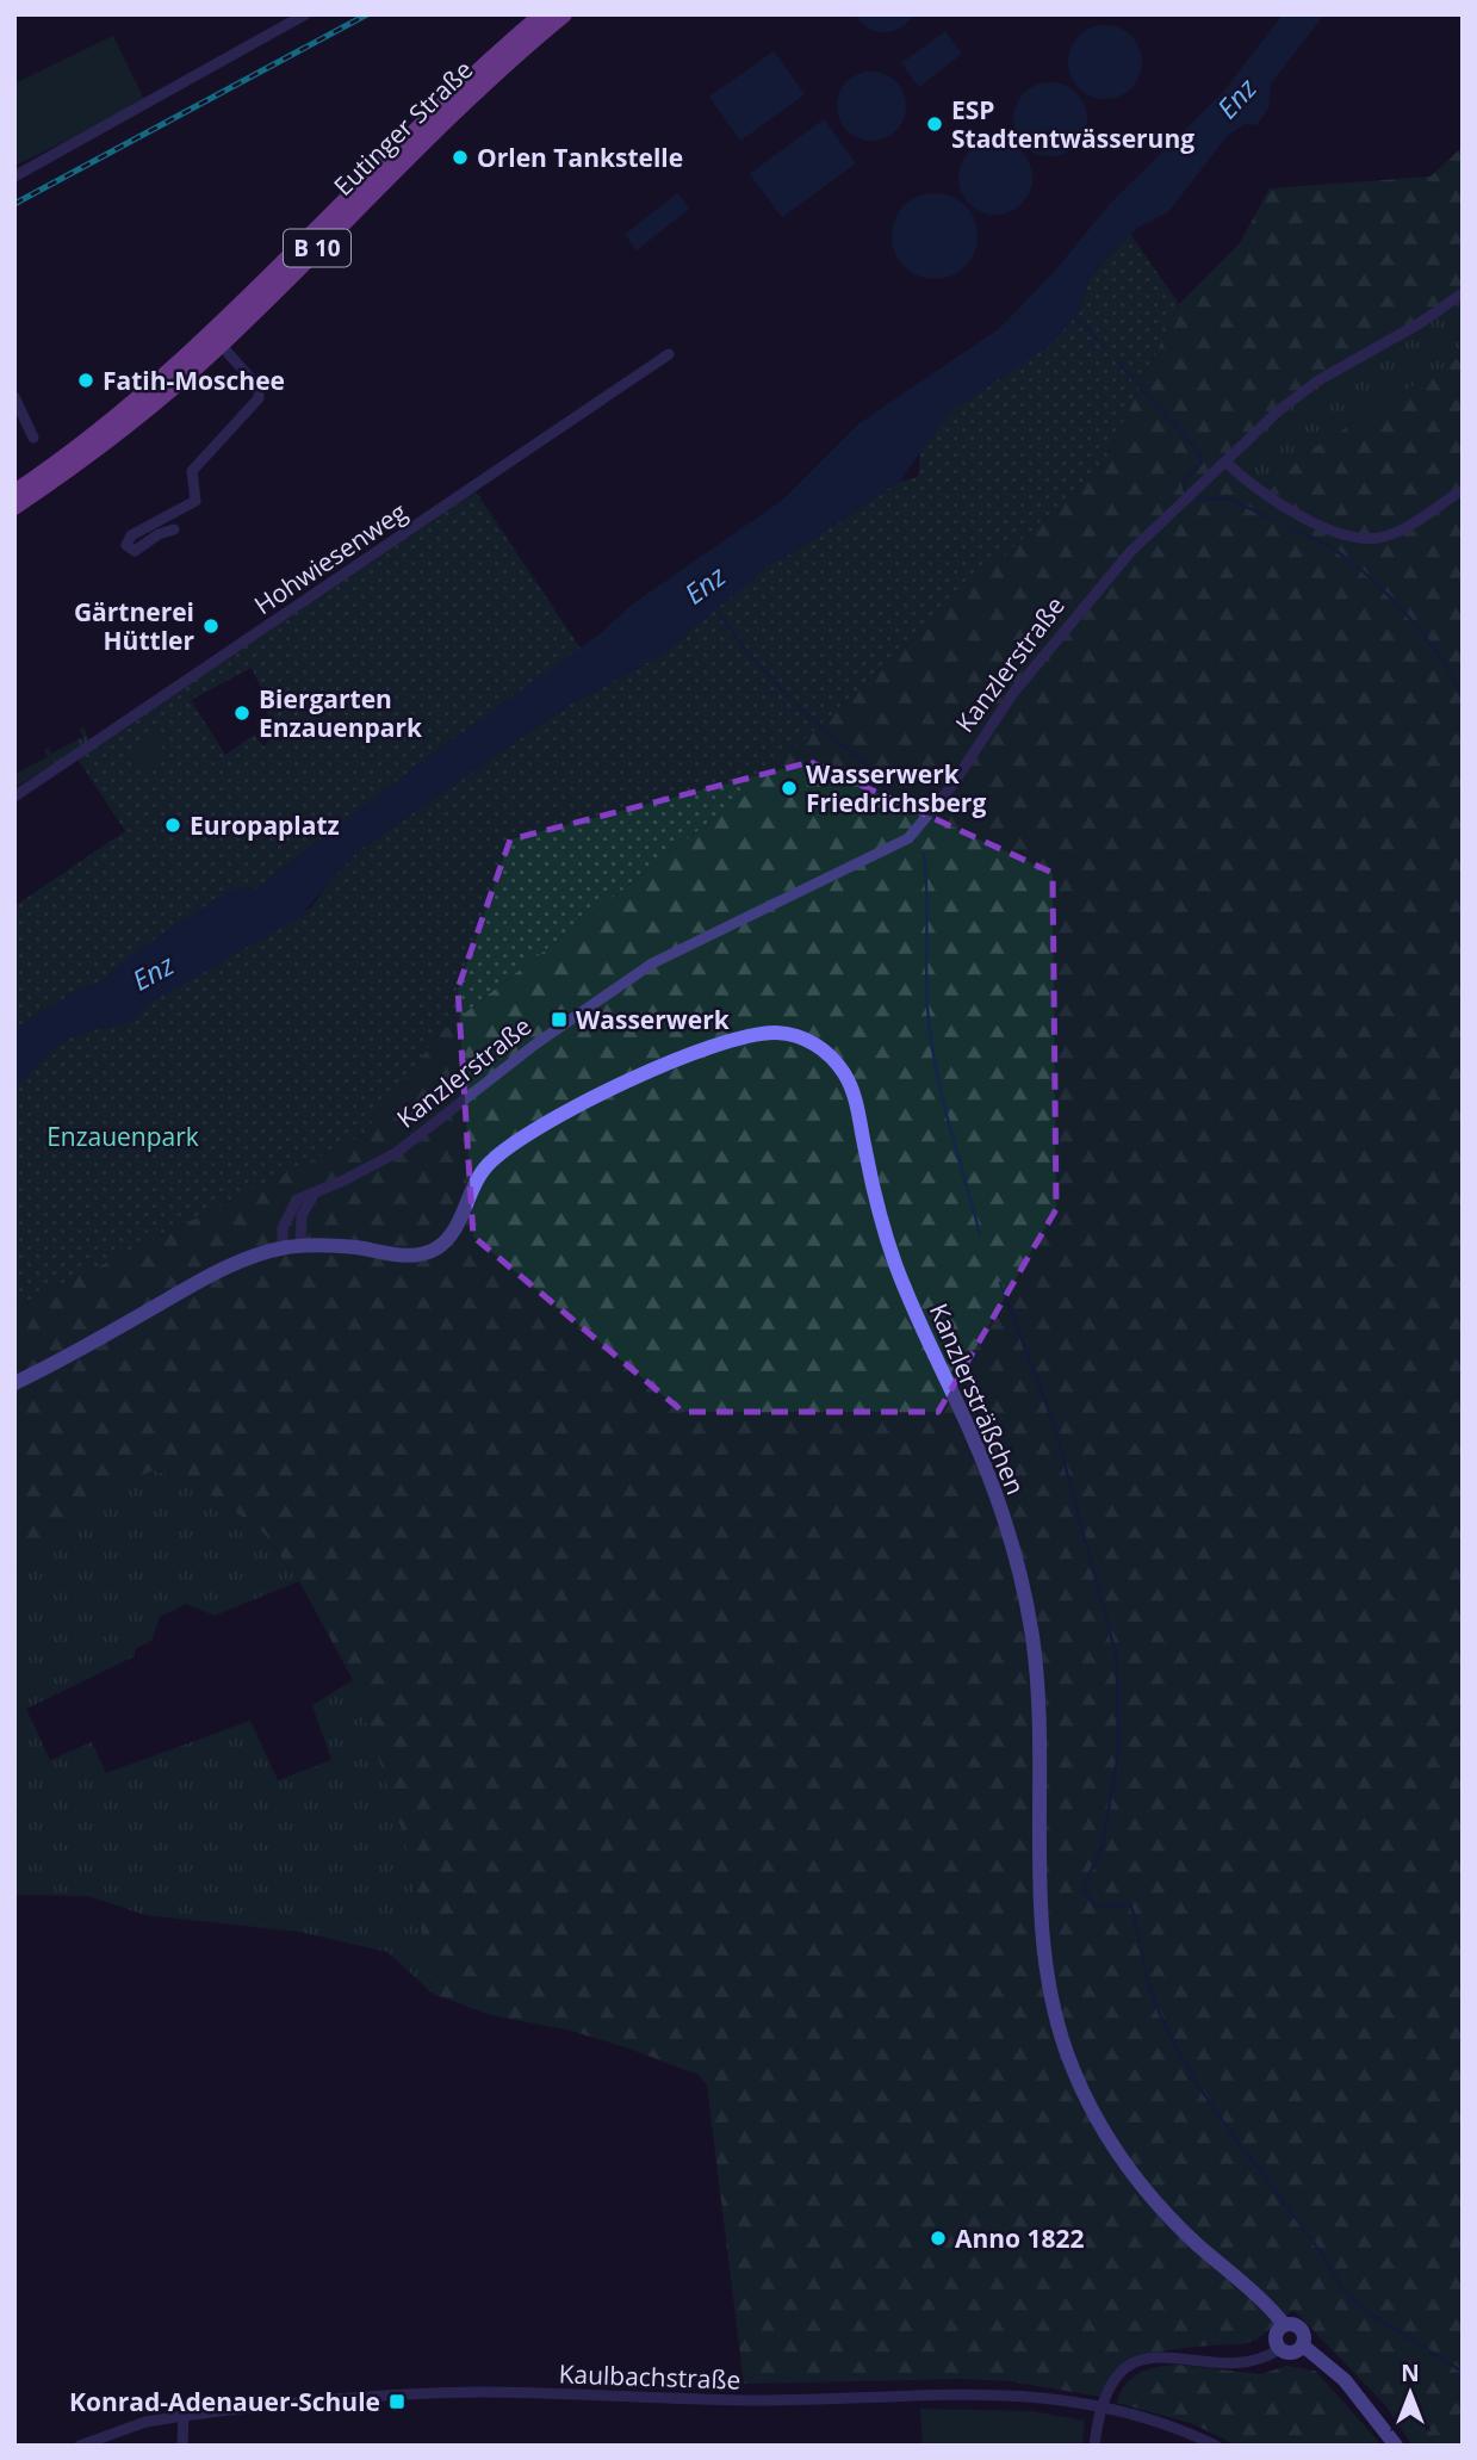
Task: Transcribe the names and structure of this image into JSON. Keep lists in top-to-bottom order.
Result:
{
  "streets": {
    "main road": ["Eutinger Straße", "B 10", "Kanzlersträßchen"],
    "street": ["Hohwiesenweg", "Kanzlerstraße", "Kaulbachstraße"]
  },
  "crossings": [
    ["Kanzlerstraße", "Kanzlersträßchen"]
  ],
  "water": ["Enz"],
  "parks": ["Enzauenpark"],
  "places": {
    "other": [
      "ESP Stadtentwässerung",
      "Orlen Tankstelle",
      "Fatih-Moschee",
      "Gärtnerei Hüttler",
      "Biergarten Enzauenpark",
      "Wasserwerk Friedrichsberg",
      "Europaplatz",
      "Anno 1822"
    ],
    "transit": ["Wasserwerk", "Konrad-Adenauer-Schule"]
  },
  "north": "top"
}
